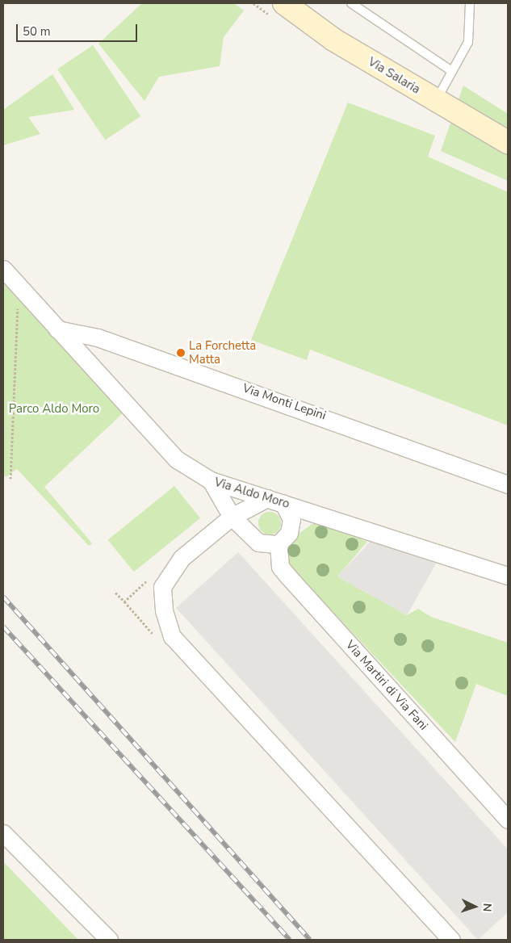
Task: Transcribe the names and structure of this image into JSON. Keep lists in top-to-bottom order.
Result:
{
  "streets": {
    "main road": ["Via Salaria"],
    "street": ["Via Monti Lepini", "Via Aldo Moro", "Via Martiri di Via Fani"]
  },
  "crossings": [
    ["Via Monti Lepini", "Via Aldo Moro"],
    ["Via Aldo Moro", "Via Martiri di Via Fani"]
  ],
  "parks": ["Parco Aldo Moro"],
  "places": ["La Forchetta Matta"],
  "scale_bar": "50 m",
  "north": "right"
}
